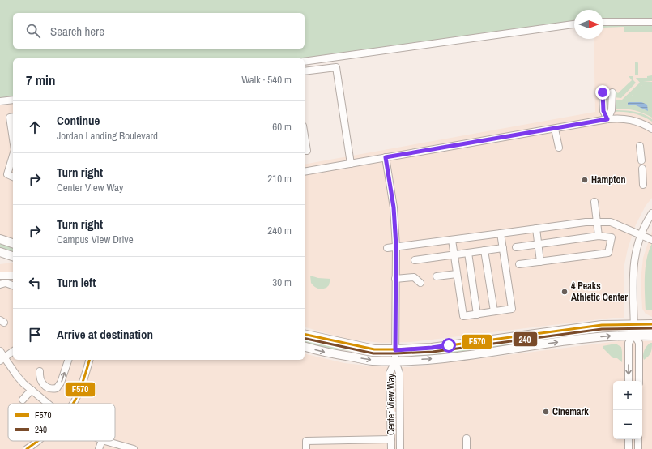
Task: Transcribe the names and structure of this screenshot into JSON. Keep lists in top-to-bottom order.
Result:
{
  "streets": {
    "street": ["Center View Way"]
  },
  "places": ["Hampton", "4 Peaks Athletic Center", "Cinemark"],
  "lines": ["transit line F570", "transit line 240"],
  "legend": ["F570", "240"],
  "north": "right",
  "page": {
    "search": "Search here",
    "heading": ["7 min", "Walk · 540 m"],
    "list": [
      ["Continue", "Jordan Landing Boulevard", "60 m"],
      ["Turn right", "Center View Way", "210 m"],
      ["Turn right", "Campus View Drive", "240 m"],
      ["Turn left", "30 m"],
      "Arrive at destination"
    ],
    "map_buttons": ["+", "−"]
  }
}
